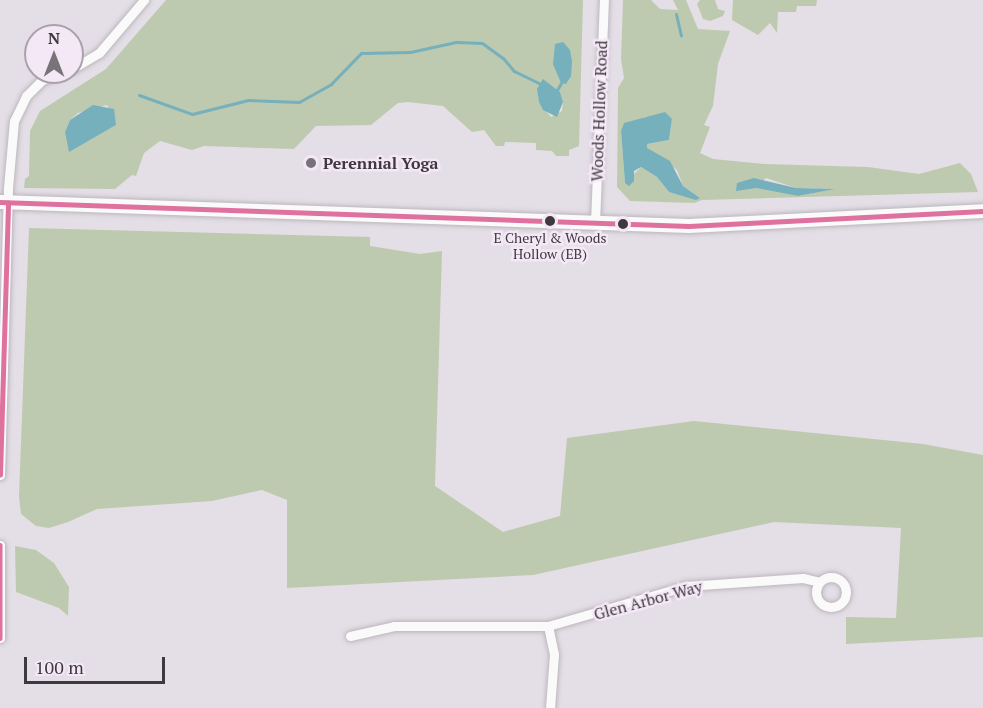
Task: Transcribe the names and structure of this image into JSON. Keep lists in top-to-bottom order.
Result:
{
  "streets": {
    "street": ["Woods Hollow Road", "Glen Arbor Way"]
  },
  "places": ["Perennial Yoga", "E Cheryl & Woods Hollow (EB)"],
  "scale_bar": "100 m",
  "north": "top"
}
